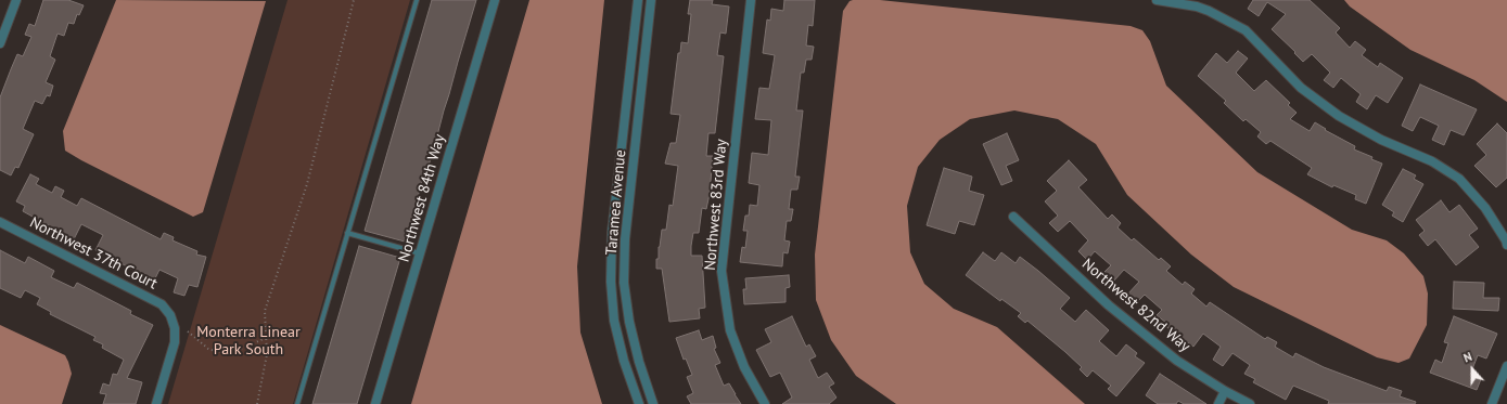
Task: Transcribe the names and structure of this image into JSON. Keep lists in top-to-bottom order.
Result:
{
  "streets": {
    "street": [
      "Northwest 84th Way",
      "Taramea Avenue",
      "Northwest 83rd Way",
      "Northwest 37th Court",
      "Northwest 82nd Way"
    ]
  },
  "parks": ["Monterra Linear Park South"],
  "north": "top"
}
